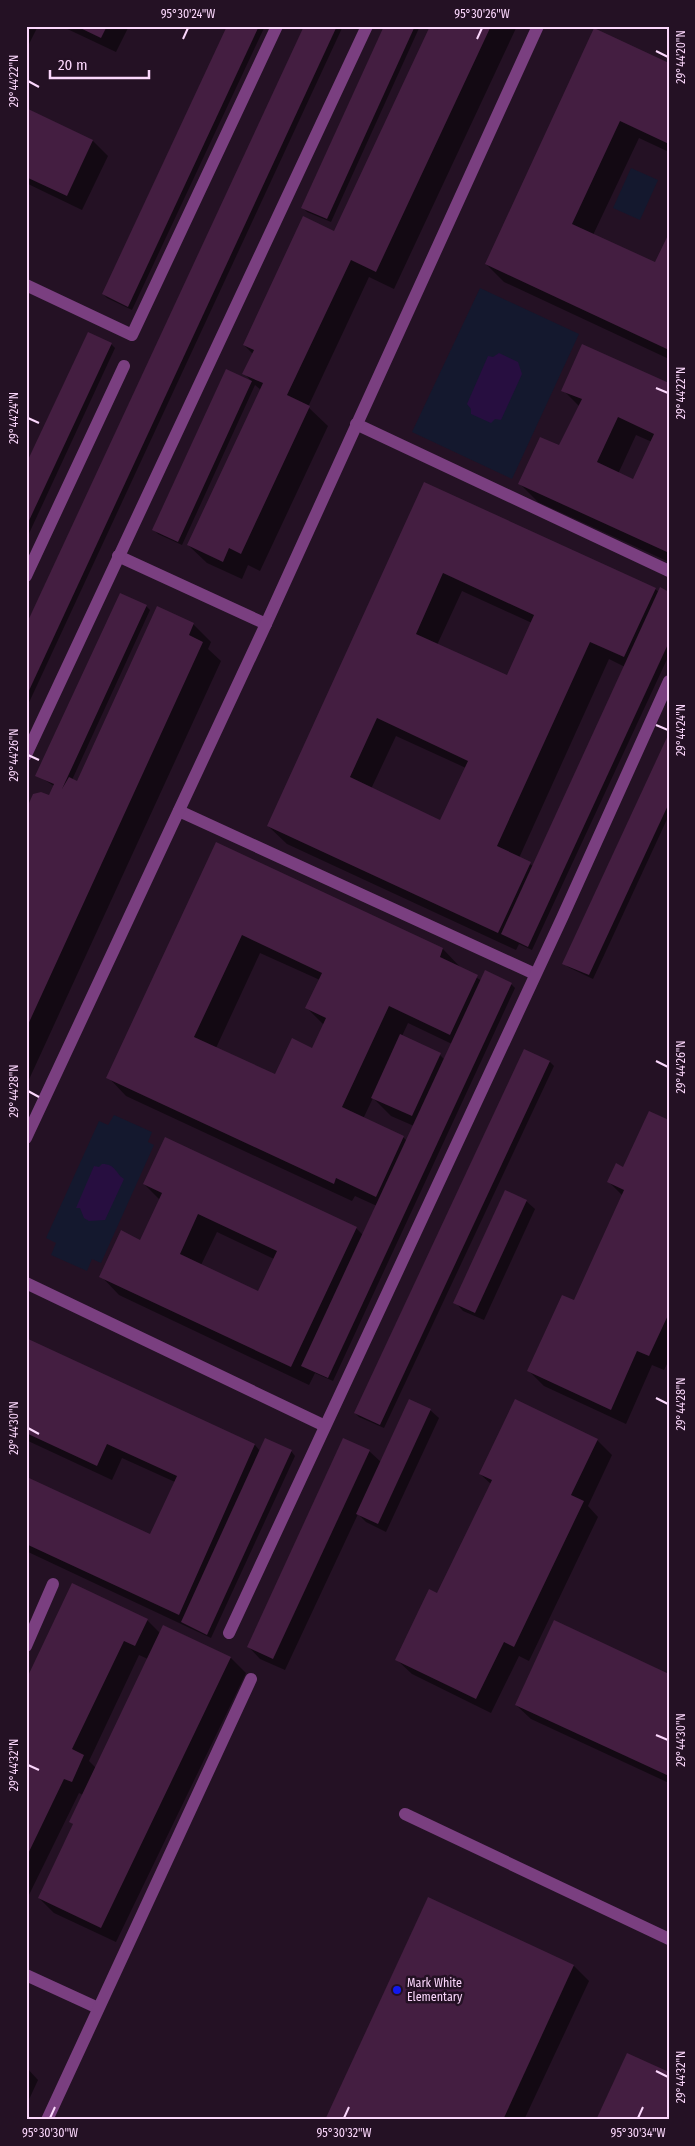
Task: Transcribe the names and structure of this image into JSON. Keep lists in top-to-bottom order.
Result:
{
  "places": ["Mark White Elementary"],
  "scale_bar": "20 m",
  "coordinates": [
    "95°30'24\"W",
    "95°30'26\"W",
    "29°44'20\"N",
    "29°44'22\"N",
    "29°44'24\"N",
    "29°44'26\"N",
    "29°44'28\"N",
    "29°44'30\"N",
    "29°44'32\"N",
    "95°30'30\"W",
    "95°30'32\"W",
    "95°30'34\"W"
  ]
}
